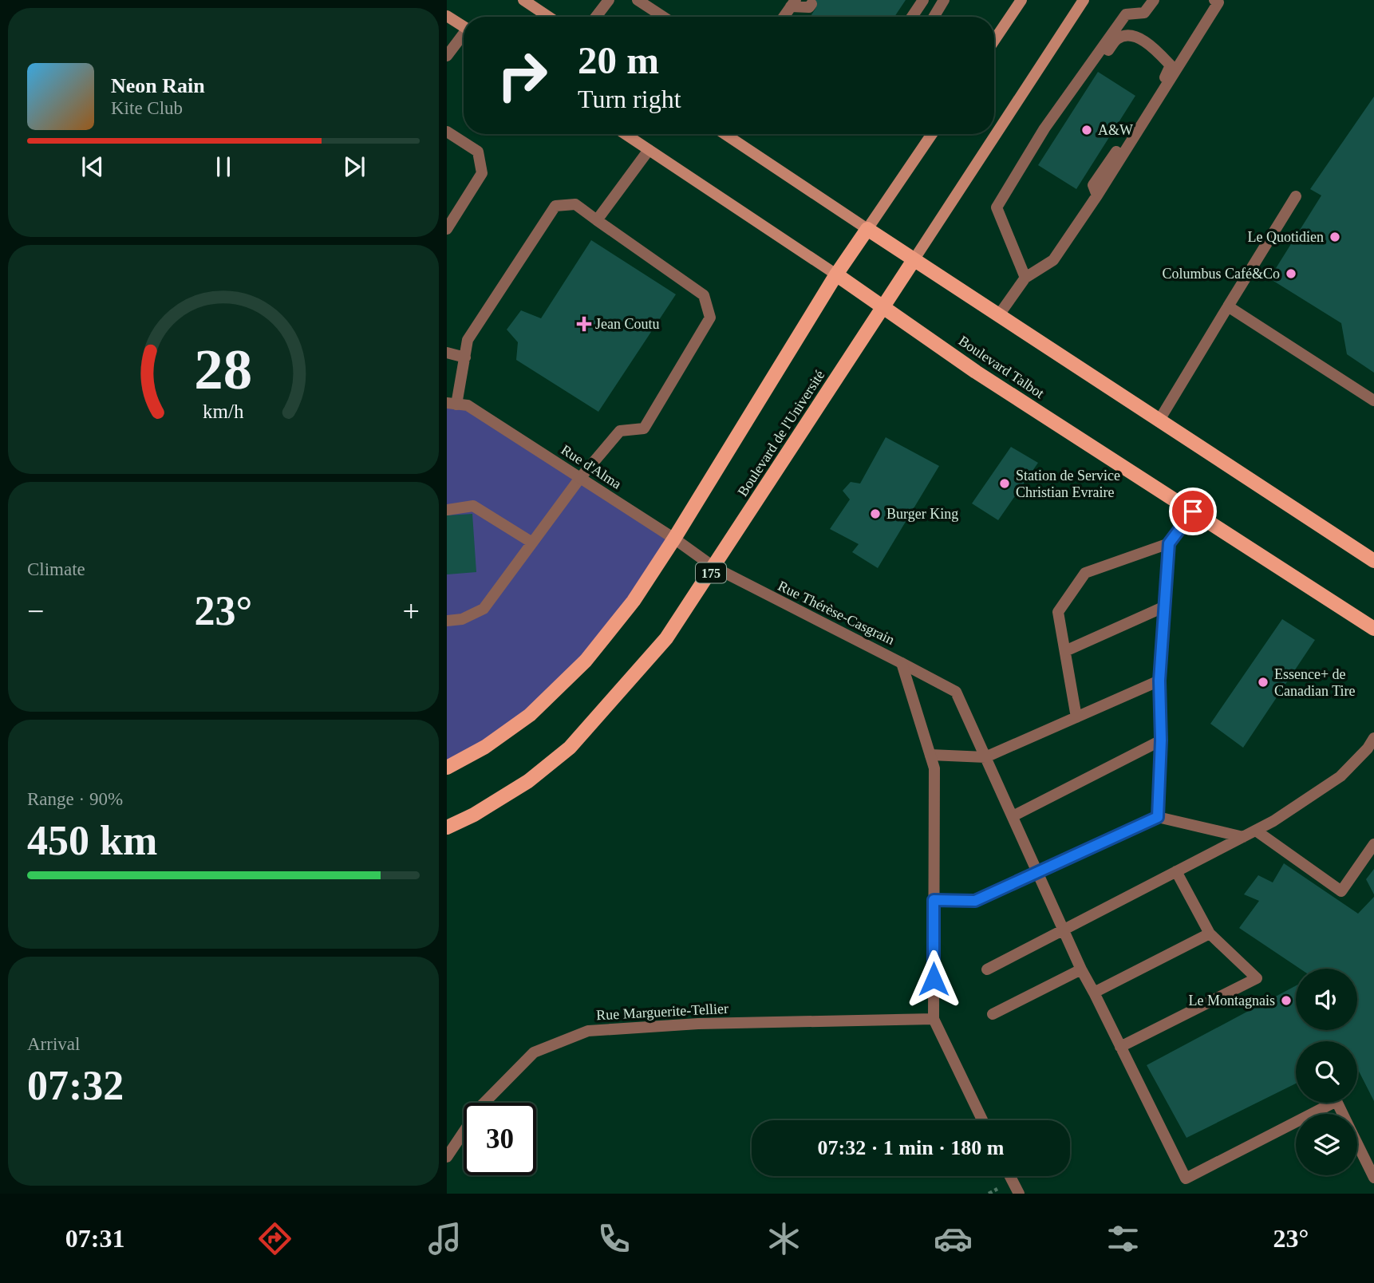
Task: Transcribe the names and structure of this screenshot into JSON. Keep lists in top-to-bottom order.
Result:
{
  "streets": {
    "main road": ["Boulevard Talbot", "Boulevard de l'Université", "175"],
    "street": ["Rue d'Alma", "Rue Thérèse-Casgrain", "Rue Marguerite-Tellier"]
  },
  "crossings": [
    ["Boulevard Talbot", "Boulevard de l'Université"],
    ["Boulevard de l'Université", "Rue d'Alma"],
    ["Boulevard de l'Université", "Rue Thérèse-Casgrain"],
    ["Rue d'Alma", "Rue Thérèse-Casgrain"],
    ["Rue Thérèse-Casgrain", "Rue Marguerite-Tellier"]
  ],
  "places": {
    "other": [
      "A&W",
      "Le Quotidien",
      "Columbus Café&Co",
      "Station de Service Christian Evraire",
      "Burger King",
      "Essence+ de Canadian Tire",
      "Le Montagnais"
    ],
    "health": ["Jean Coutu"]
  },
  "page": {
    "turn": ["20 m", "Turn right"],
    "song": ["Neon Rain", "Kite Club"],
    "tile": [
      "Climate",
      ["Range · 90%", "450 km"],
      ["Arrival", "07:32"]
    ],
    "heat": ["−", "23°", "+"],
    "limit": "30",
    "trip": "07:32 · 1 min · 180 m",
    "tabs": ["07:31", "23°"],
    "gauge": ["28", "km/h"]
  }
}
